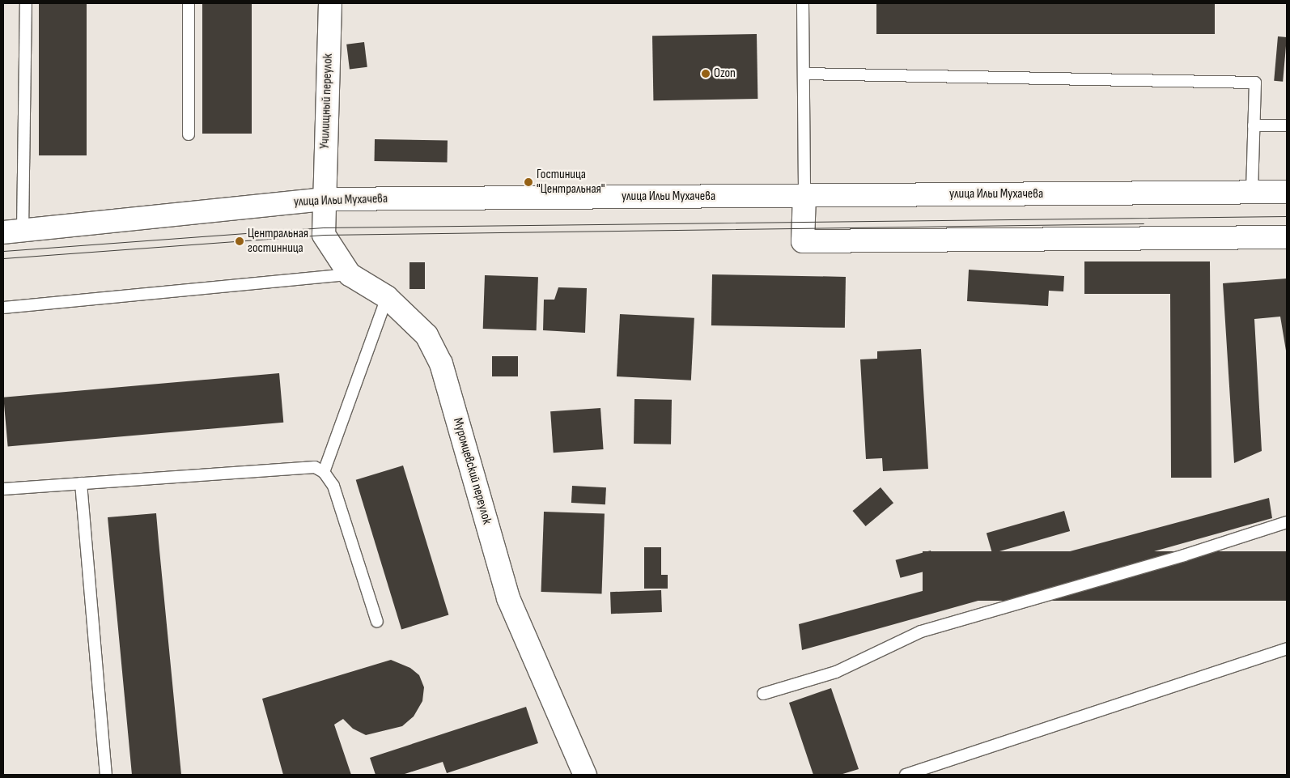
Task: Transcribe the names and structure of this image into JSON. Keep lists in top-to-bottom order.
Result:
{
  "streets": {
    "street": ["Училищный переулок", "улица Ильи Мухачева", "Муромцевский переулок"]
  },
  "crossings": [
    ["Училищный переулок", "улица Ильи Мухачева"],
    ["Училищный переулок", "Муромцевский переулок"],
    ["улица Ильи Мухачева", "Муромцевский переулок"]
  ],
  "places": ["Ozon", "Гостиница \"Центральная\"", "Центральная гостинница"]
}
